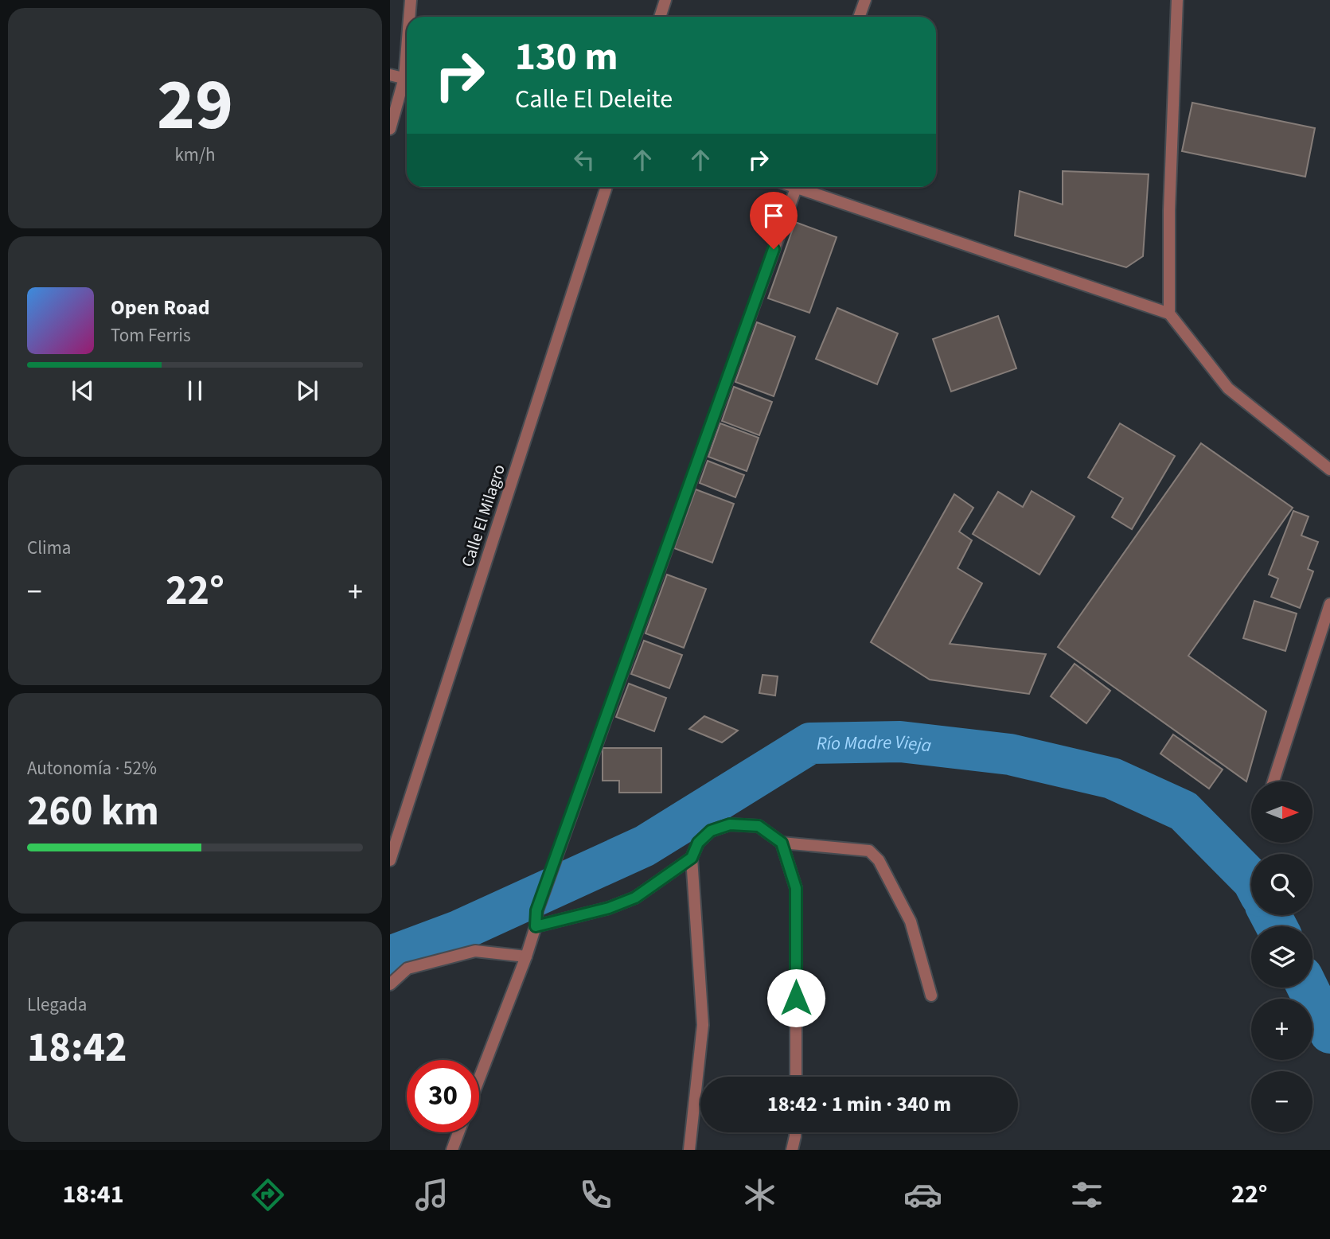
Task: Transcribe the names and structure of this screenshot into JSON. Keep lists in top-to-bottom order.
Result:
{
  "streets": {
    "street": ["Calle El Milagro"]
  },
  "water": ["Río Madre Vieja"],
  "north": "right",
  "page": {
    "tile": [
      ["29", "km/h"],
      "Clima",
      ["Autonomía · 52%", "260 km"],
      ["Llegada", "18:42"]
    ],
    "turn": ["130 m", "Calle El Deleite"],
    "song": ["Open Road", "Tom Ferris"],
    "heat": ["−", "22°", "+"],
    "map_buttons": ["+", "−"],
    "limit": "30",
    "trip": "18:42 · 1 min · 340 m",
    "tabs": ["18:41", "22°"]
  }
}
